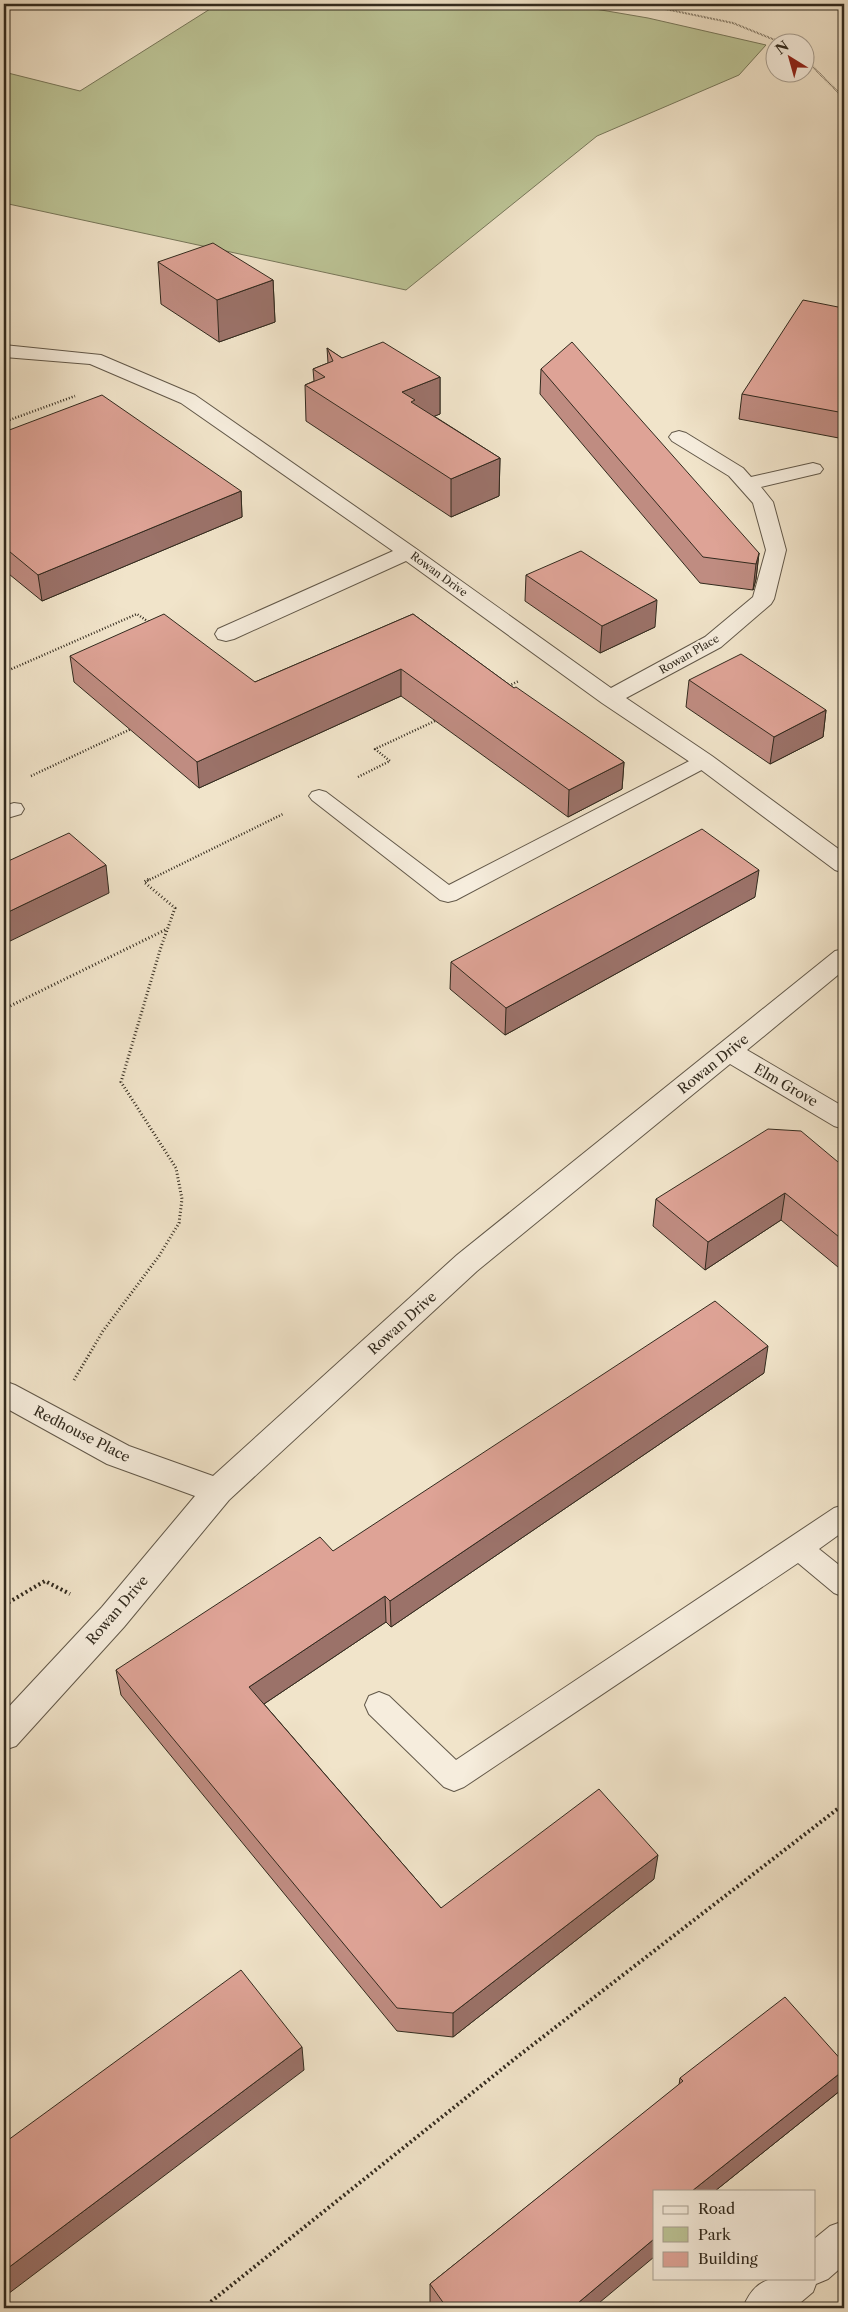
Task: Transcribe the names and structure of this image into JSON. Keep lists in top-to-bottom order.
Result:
{
  "streets": {
    "street": [
      "Rowan Drive",
      "Rowan Place",
      "Elm Grove",
      "Redhouse Place"
    ]
  },
  "crossings": [
    ["Rowan Drive", "Rowan Place"],
    ["Rowan Drive", "Elm Grove"],
    ["Rowan Drive", "Redhouse Place"]
  ],
  "legend": ["Road", "Park", "Building"],
  "north": "top left"
}
